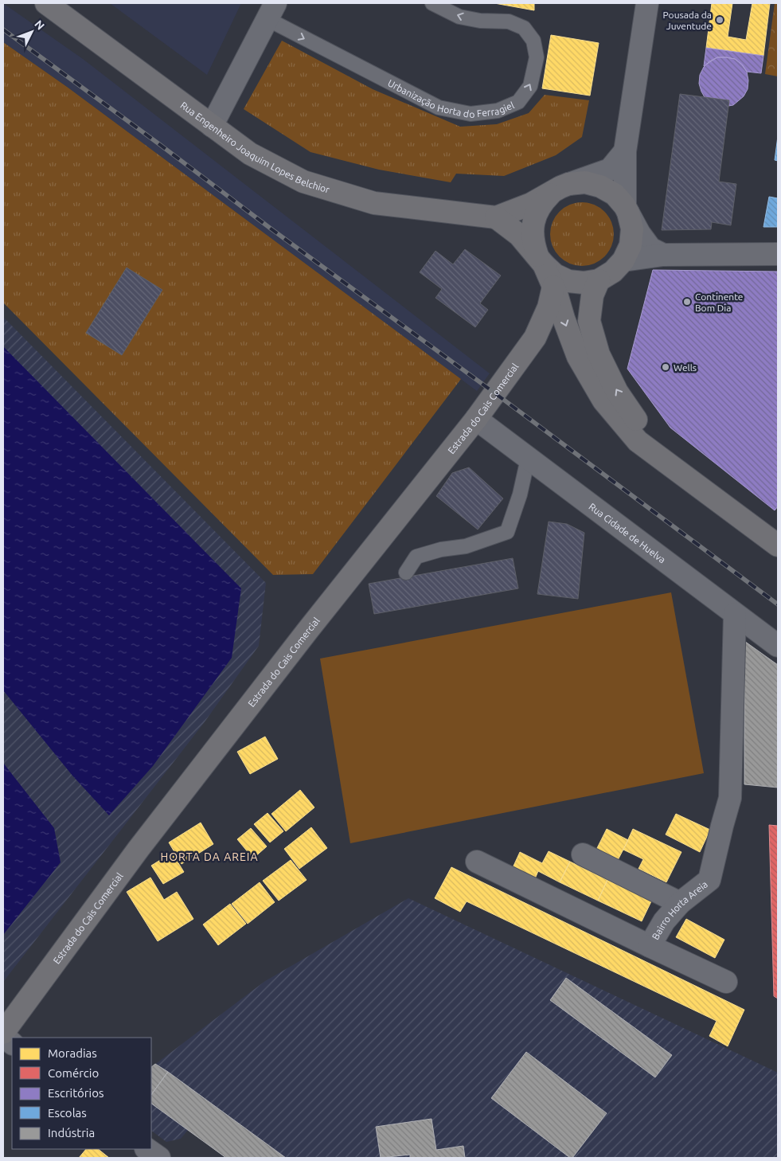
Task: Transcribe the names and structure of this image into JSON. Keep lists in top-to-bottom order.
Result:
{
  "streets": {
    "street": [
      "Rua Engenheiro Joaquim Lopes Belchior",
      "Estrada do Cais Comercial",
      "Rua Cidade de Huelva",
      "Bairro Horta Areia"
    ],
    "lane": ["Urbanização Horta do Ferragiel"]
  },
  "crossings": [
    ["Estrada do Cais Comercial", "Rua Cidade de Huelva"],
    ["Rua Cidade de Huelva", "Bairro Horta Areia"]
  ],
  "districts": ["HORTA DA AREIA"],
  "places": ["Pousada da Juventude", "Continente Bom Dia", "Wells"],
  "legend": [
    "Moradias",
    "Comércio",
    "Escritórios",
    "Escolas",
    "Indústria"
  ],
  "north": "top right"
}
